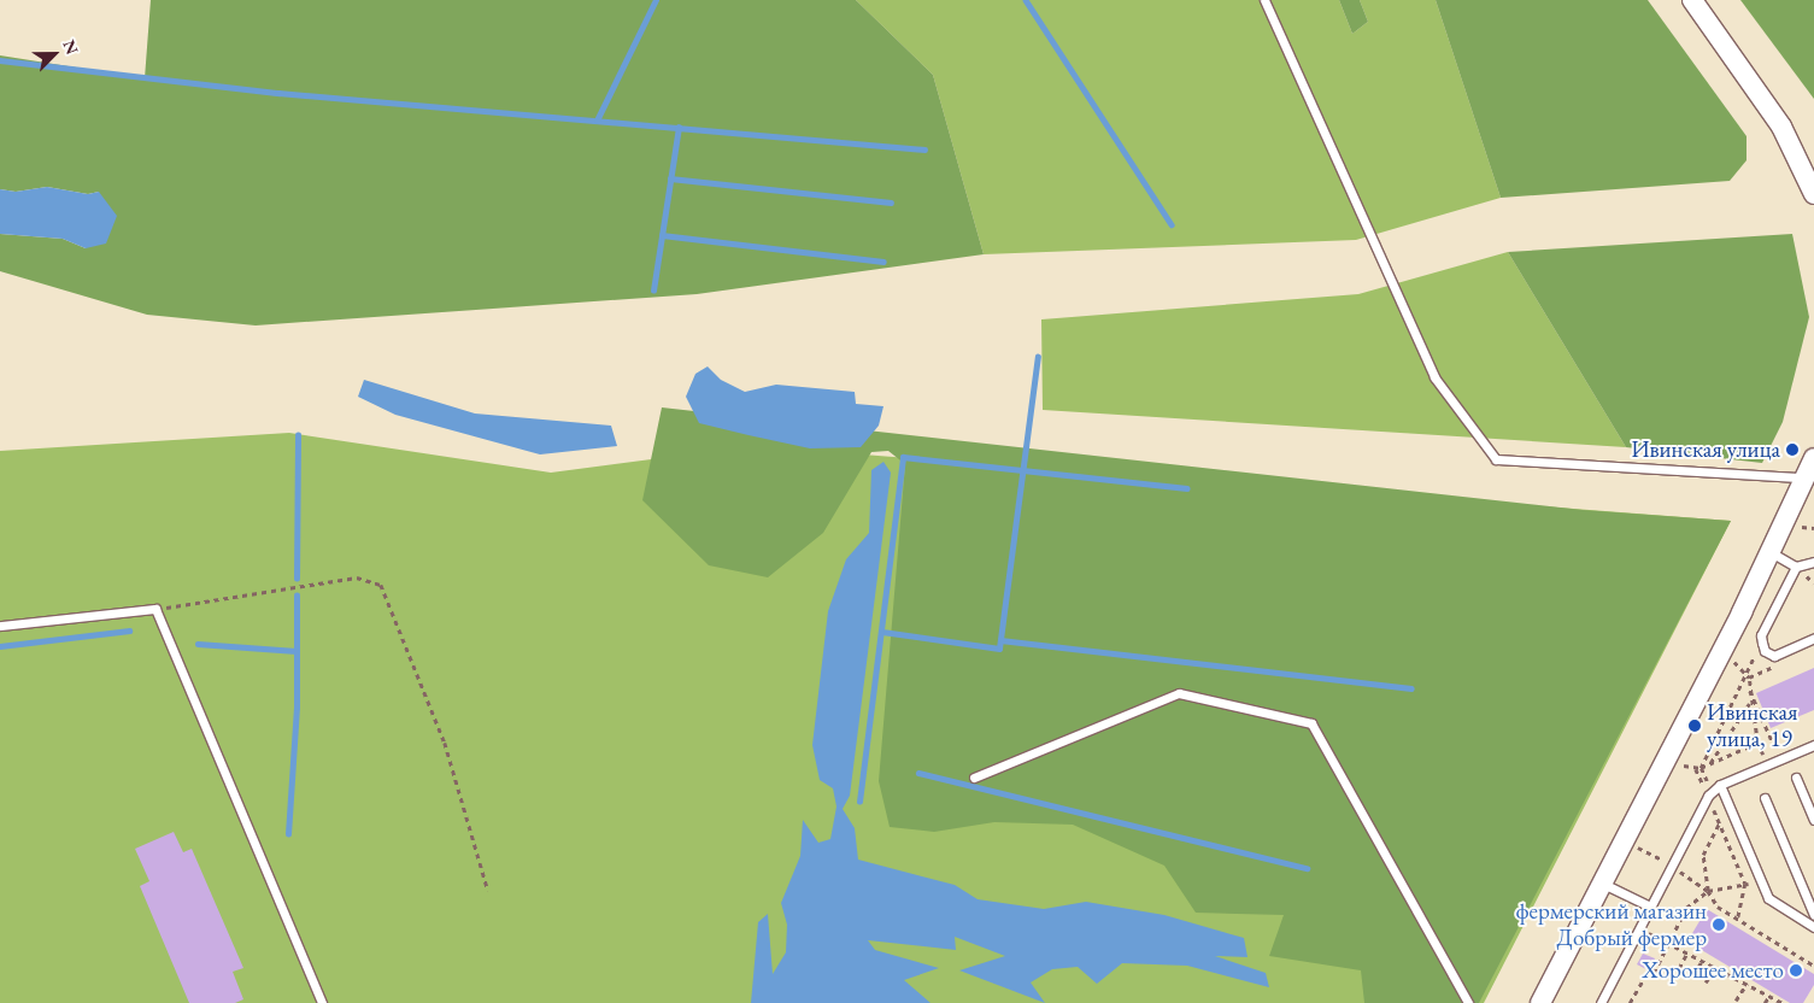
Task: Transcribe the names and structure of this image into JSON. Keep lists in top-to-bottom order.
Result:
{
  "places": [
    "Ивинская улица",
    "Ивинская улица, 19",
    "фермерский магазин Добрый фермер",
    "Хорошее место"
  ],
  "north": "top right"
}
